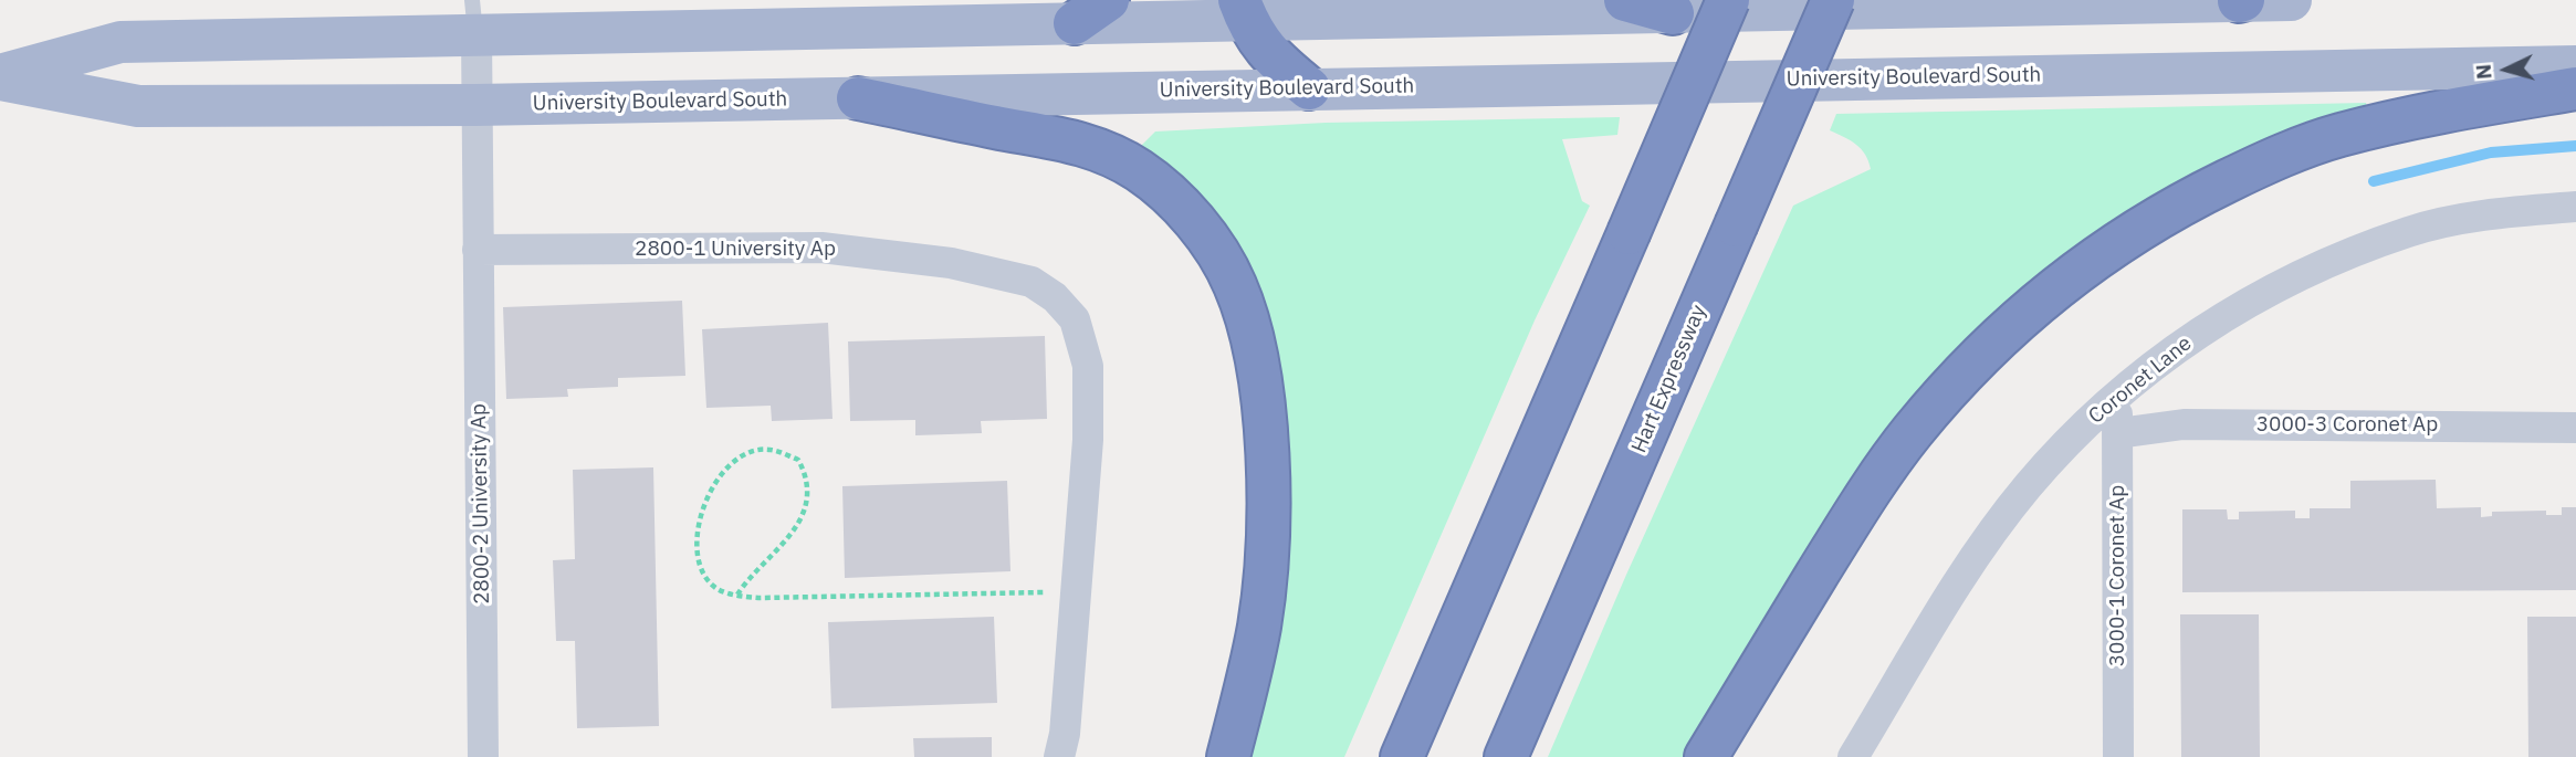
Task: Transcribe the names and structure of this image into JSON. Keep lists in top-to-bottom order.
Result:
{
  "streets": {
    "highway": ["Hart Expressway"],
    "main road": ["University Boulevard South"],
    "street": [
      "2800-1 University Ap",
      "Coronet Lane",
      "3000-3 Coronet Ap",
      "2800-2 University Ap",
      "3000-1 Coronet Ap"
    ]
  },
  "crossings": [
    ["2800-1 University Ap", "2800-2 University Ap"],
    ["Coronet Lane", "3000-1 Coronet Ap"],
    ["3000-3 Coronet Ap", "3000-1 Coronet Ap"]
  ],
  "north": "left"
}
